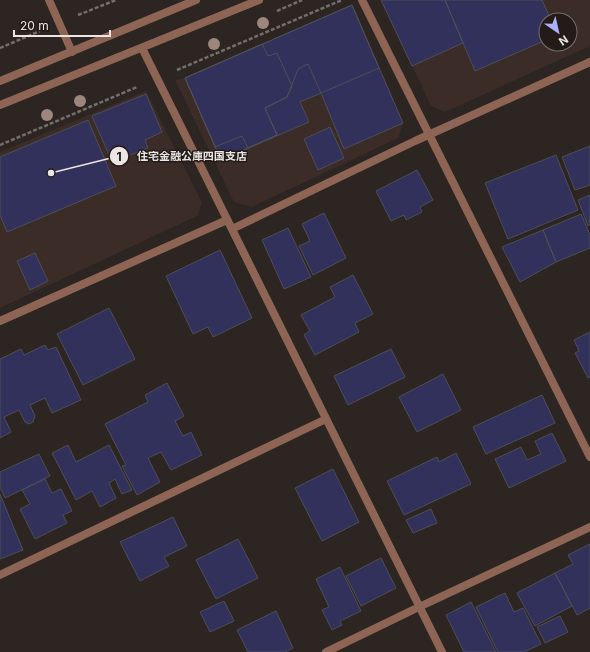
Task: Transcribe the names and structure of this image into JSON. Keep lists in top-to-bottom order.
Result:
{
  "places": ["住宅金融公庫四国支店"],
  "scale_bar": "20 m",
  "north": "bottom right"
}
